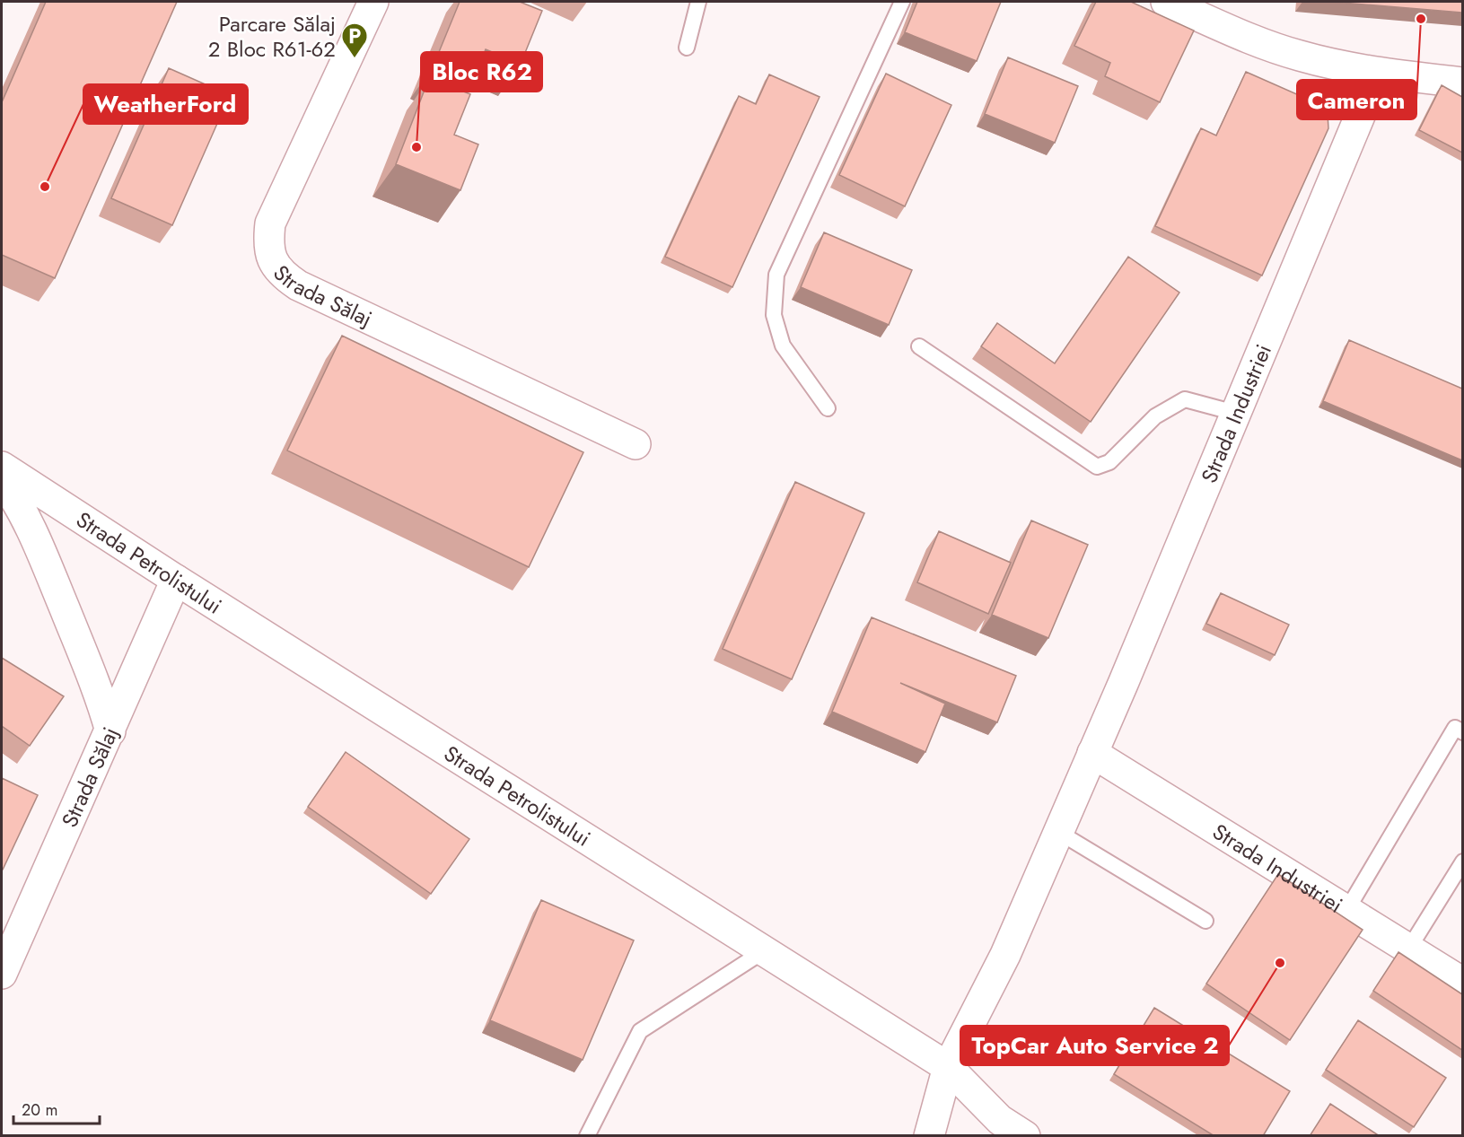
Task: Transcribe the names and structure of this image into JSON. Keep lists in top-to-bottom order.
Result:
{
  "streets": {
    "street": ["Strada Sălaj", "Strada Industriei", "Strada Petrolistului"]
  },
  "crossings": [
    ["Strada Sălaj", "Strada Petrolistului"],
    ["Strada Industriei", "Strada Petrolistului"]
  ],
  "places": {
    "other": [
      "Cameron",
      "Bloc R62",
      "WeatherFord",
      "TopCar Auto Service 2"
    ],
    "parking": ["Parcare Sălaj 2 Bloc R61-62"]
  },
  "scale_bar": "20 m"
}
